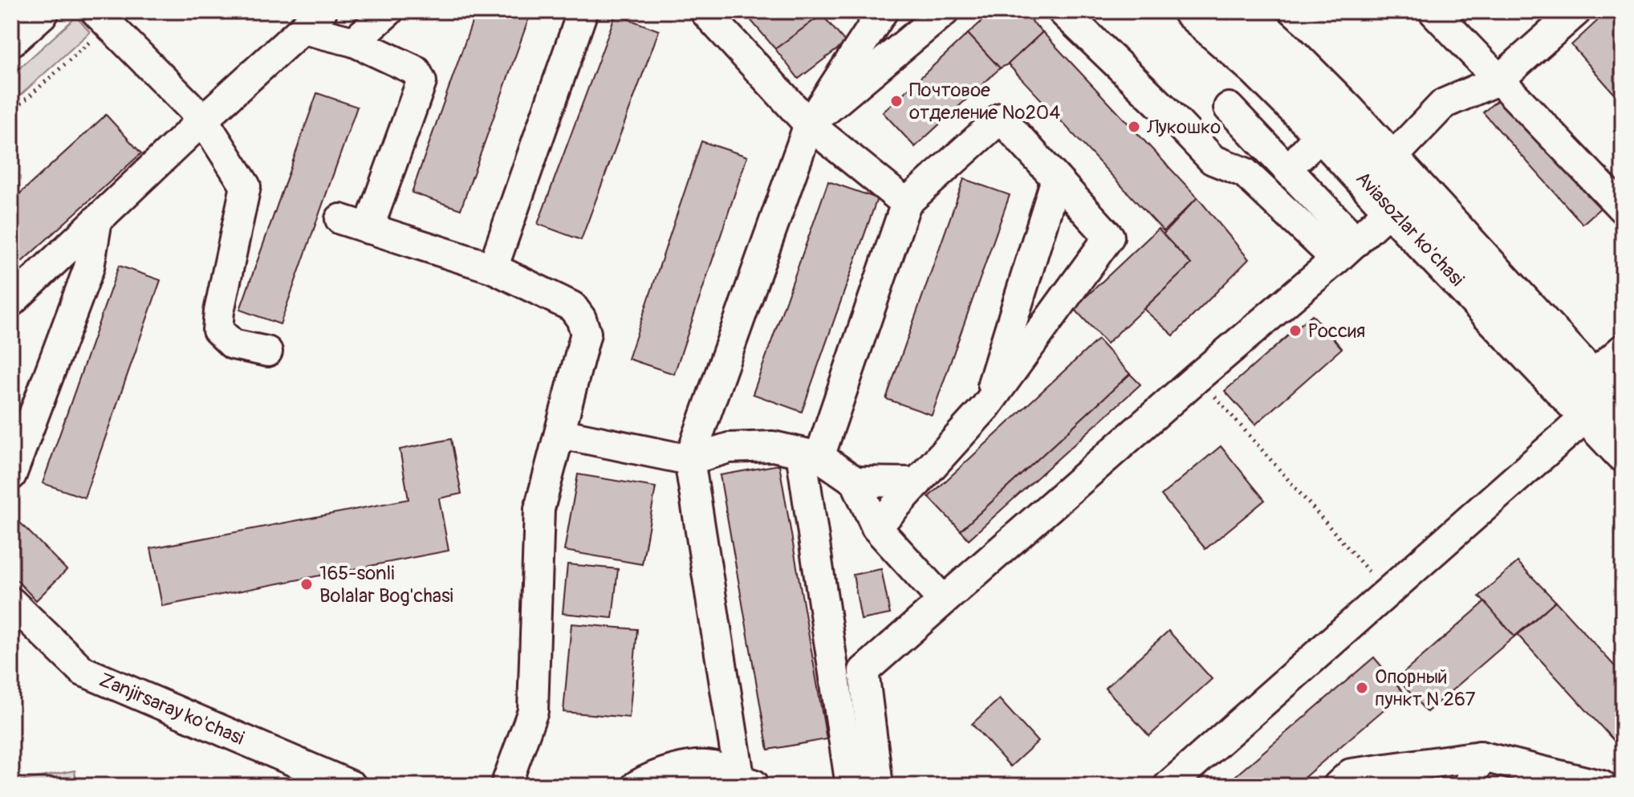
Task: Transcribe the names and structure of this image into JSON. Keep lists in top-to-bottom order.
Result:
{
  "streets": {
    "main road": ["Aviasozlar ko'chasi"],
    "street": ["Zanjirsaray ko'chasi"]
  },
  "places": [
    "Почтовое отделение №204",
    "Лукошко",
    "Россия",
    "165-sonli Bolalar Bog'chasi",
    "Опорный пункт N 267"
  ]
}
